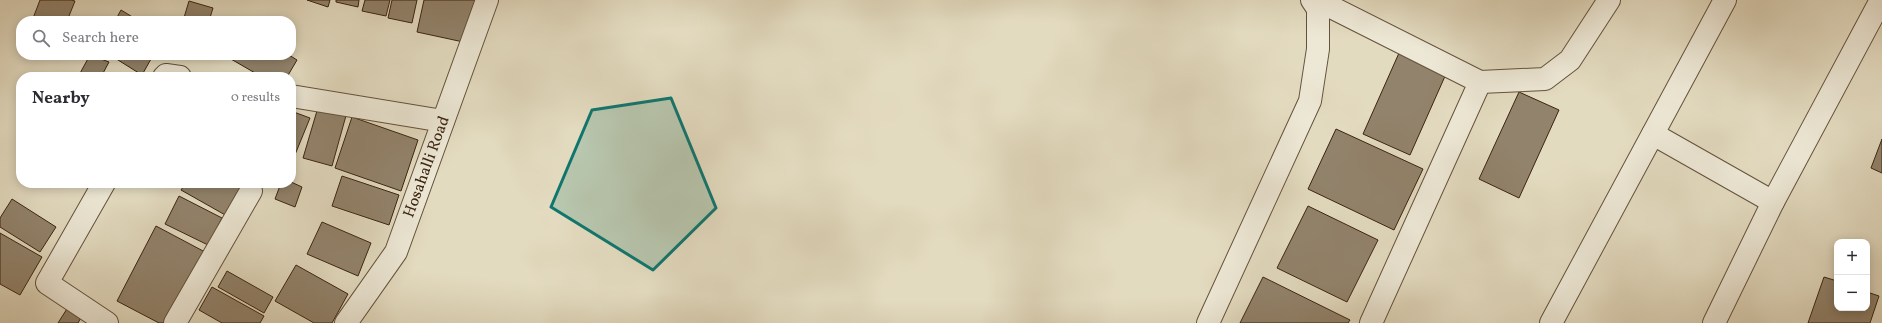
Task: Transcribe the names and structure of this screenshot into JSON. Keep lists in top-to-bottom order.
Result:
{
  "streets": {
    "street": ["Hosahalli Road"]
  },
  "page": {
    "search": "Search here",
    "heading": ["Nearby", "0 results"],
    "map_buttons": ["+", "−"]
  }
}
